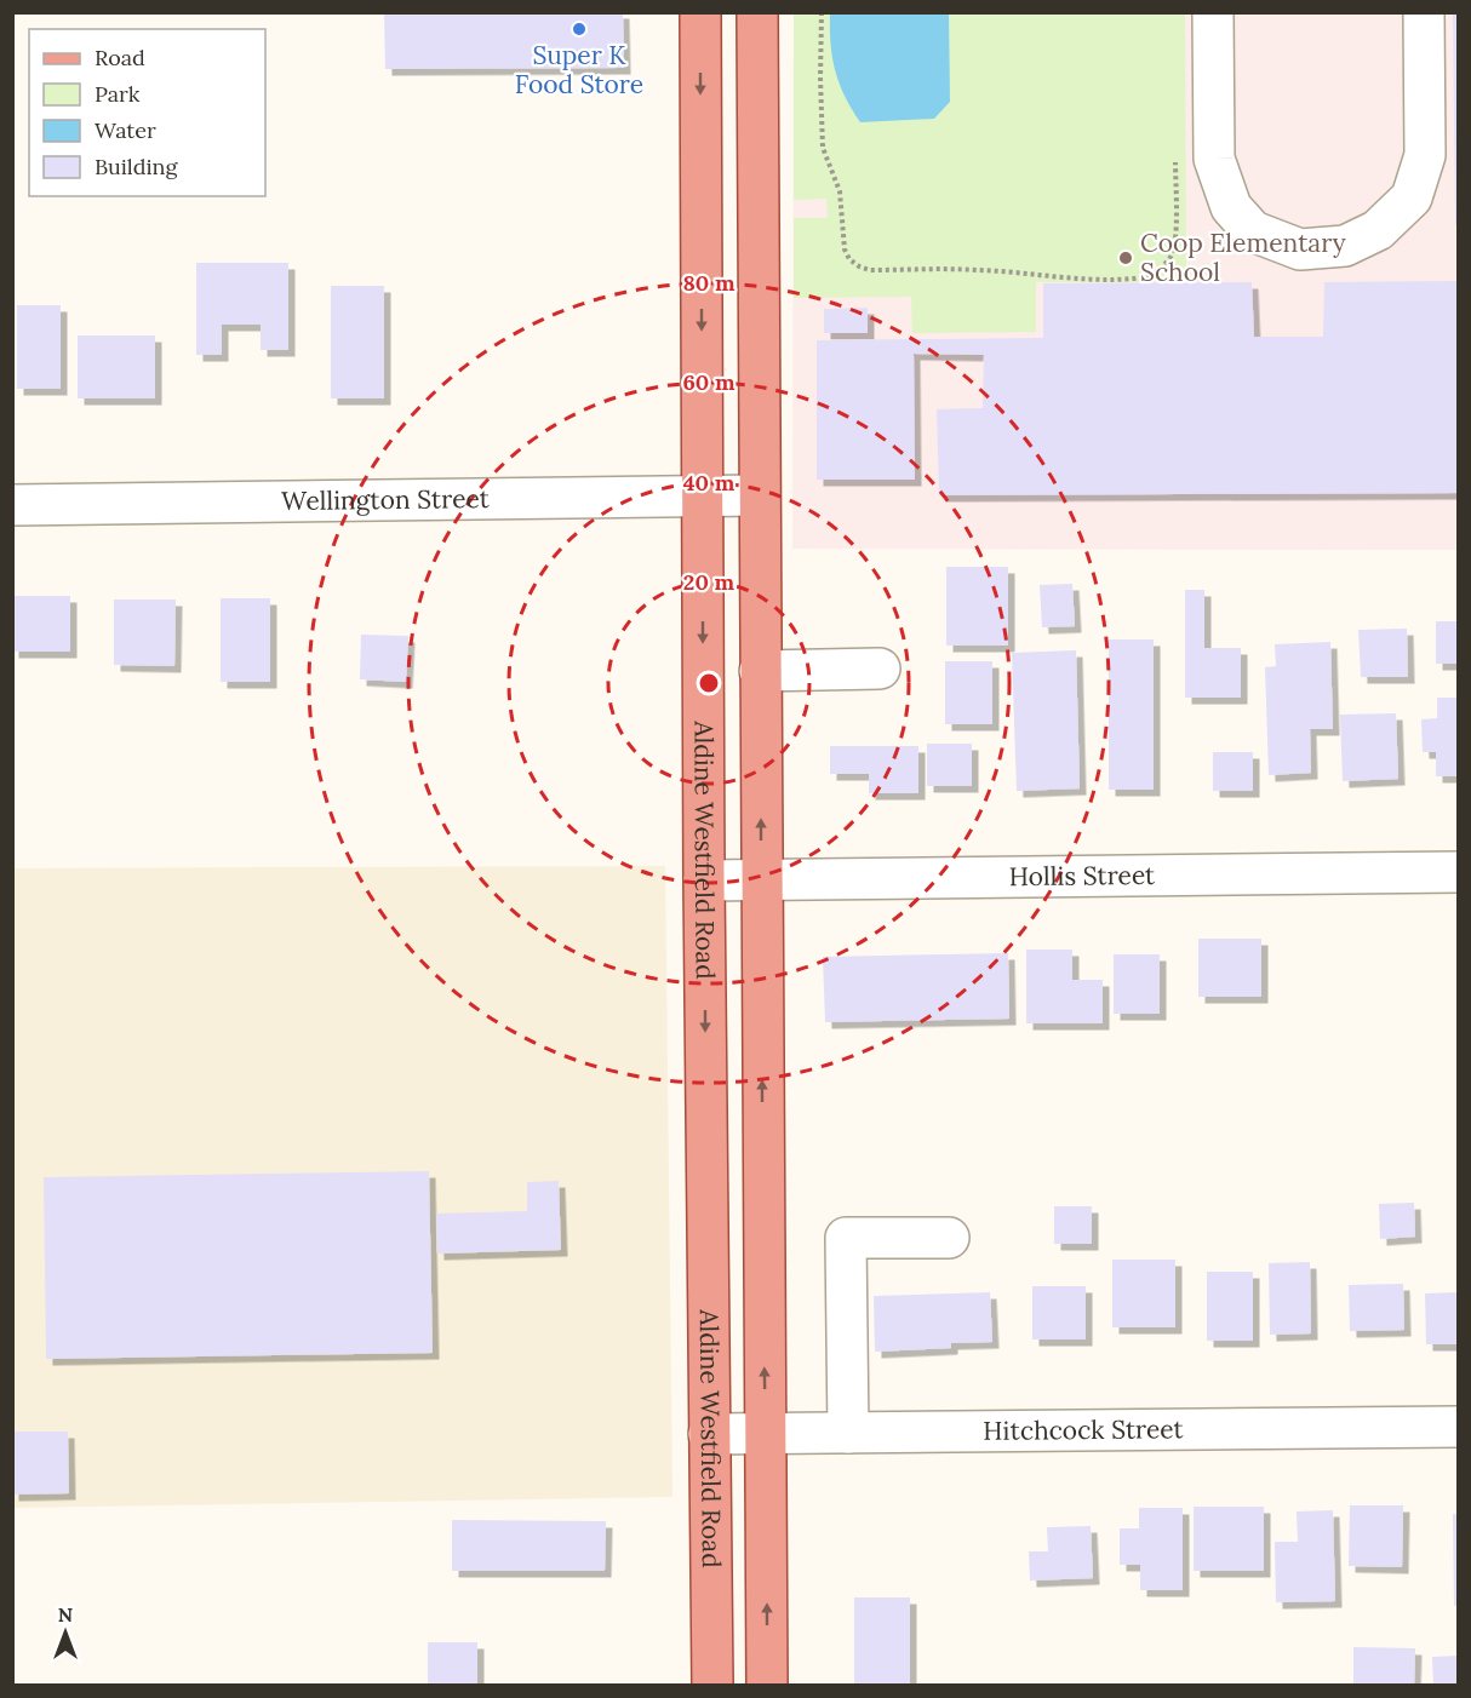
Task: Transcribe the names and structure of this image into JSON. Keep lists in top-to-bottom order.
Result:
{
  "streets": {
    "main road": ["Aldine Westfield Road"],
    "street": ["Wellington Street", "Hollis Street", "Hitchcock Street"]
  },
  "crossings": [
    ["Wellington Street", "Aldine Westfield Road"],
    ["Aldine Westfield Road", "Hollis Street"],
    ["Aldine Westfield Road", "Hitchcock Street"]
  ],
  "places": ["Super K Food Store", "Coop Elementary School"],
  "legend": [
    "Road",
    "Park",
    "Water",
    "Building"
  ],
  "north": "top",
  "rings": [
    "80 m",
    "60 m",
    "40 m",
    "20 m"
  ]
}
